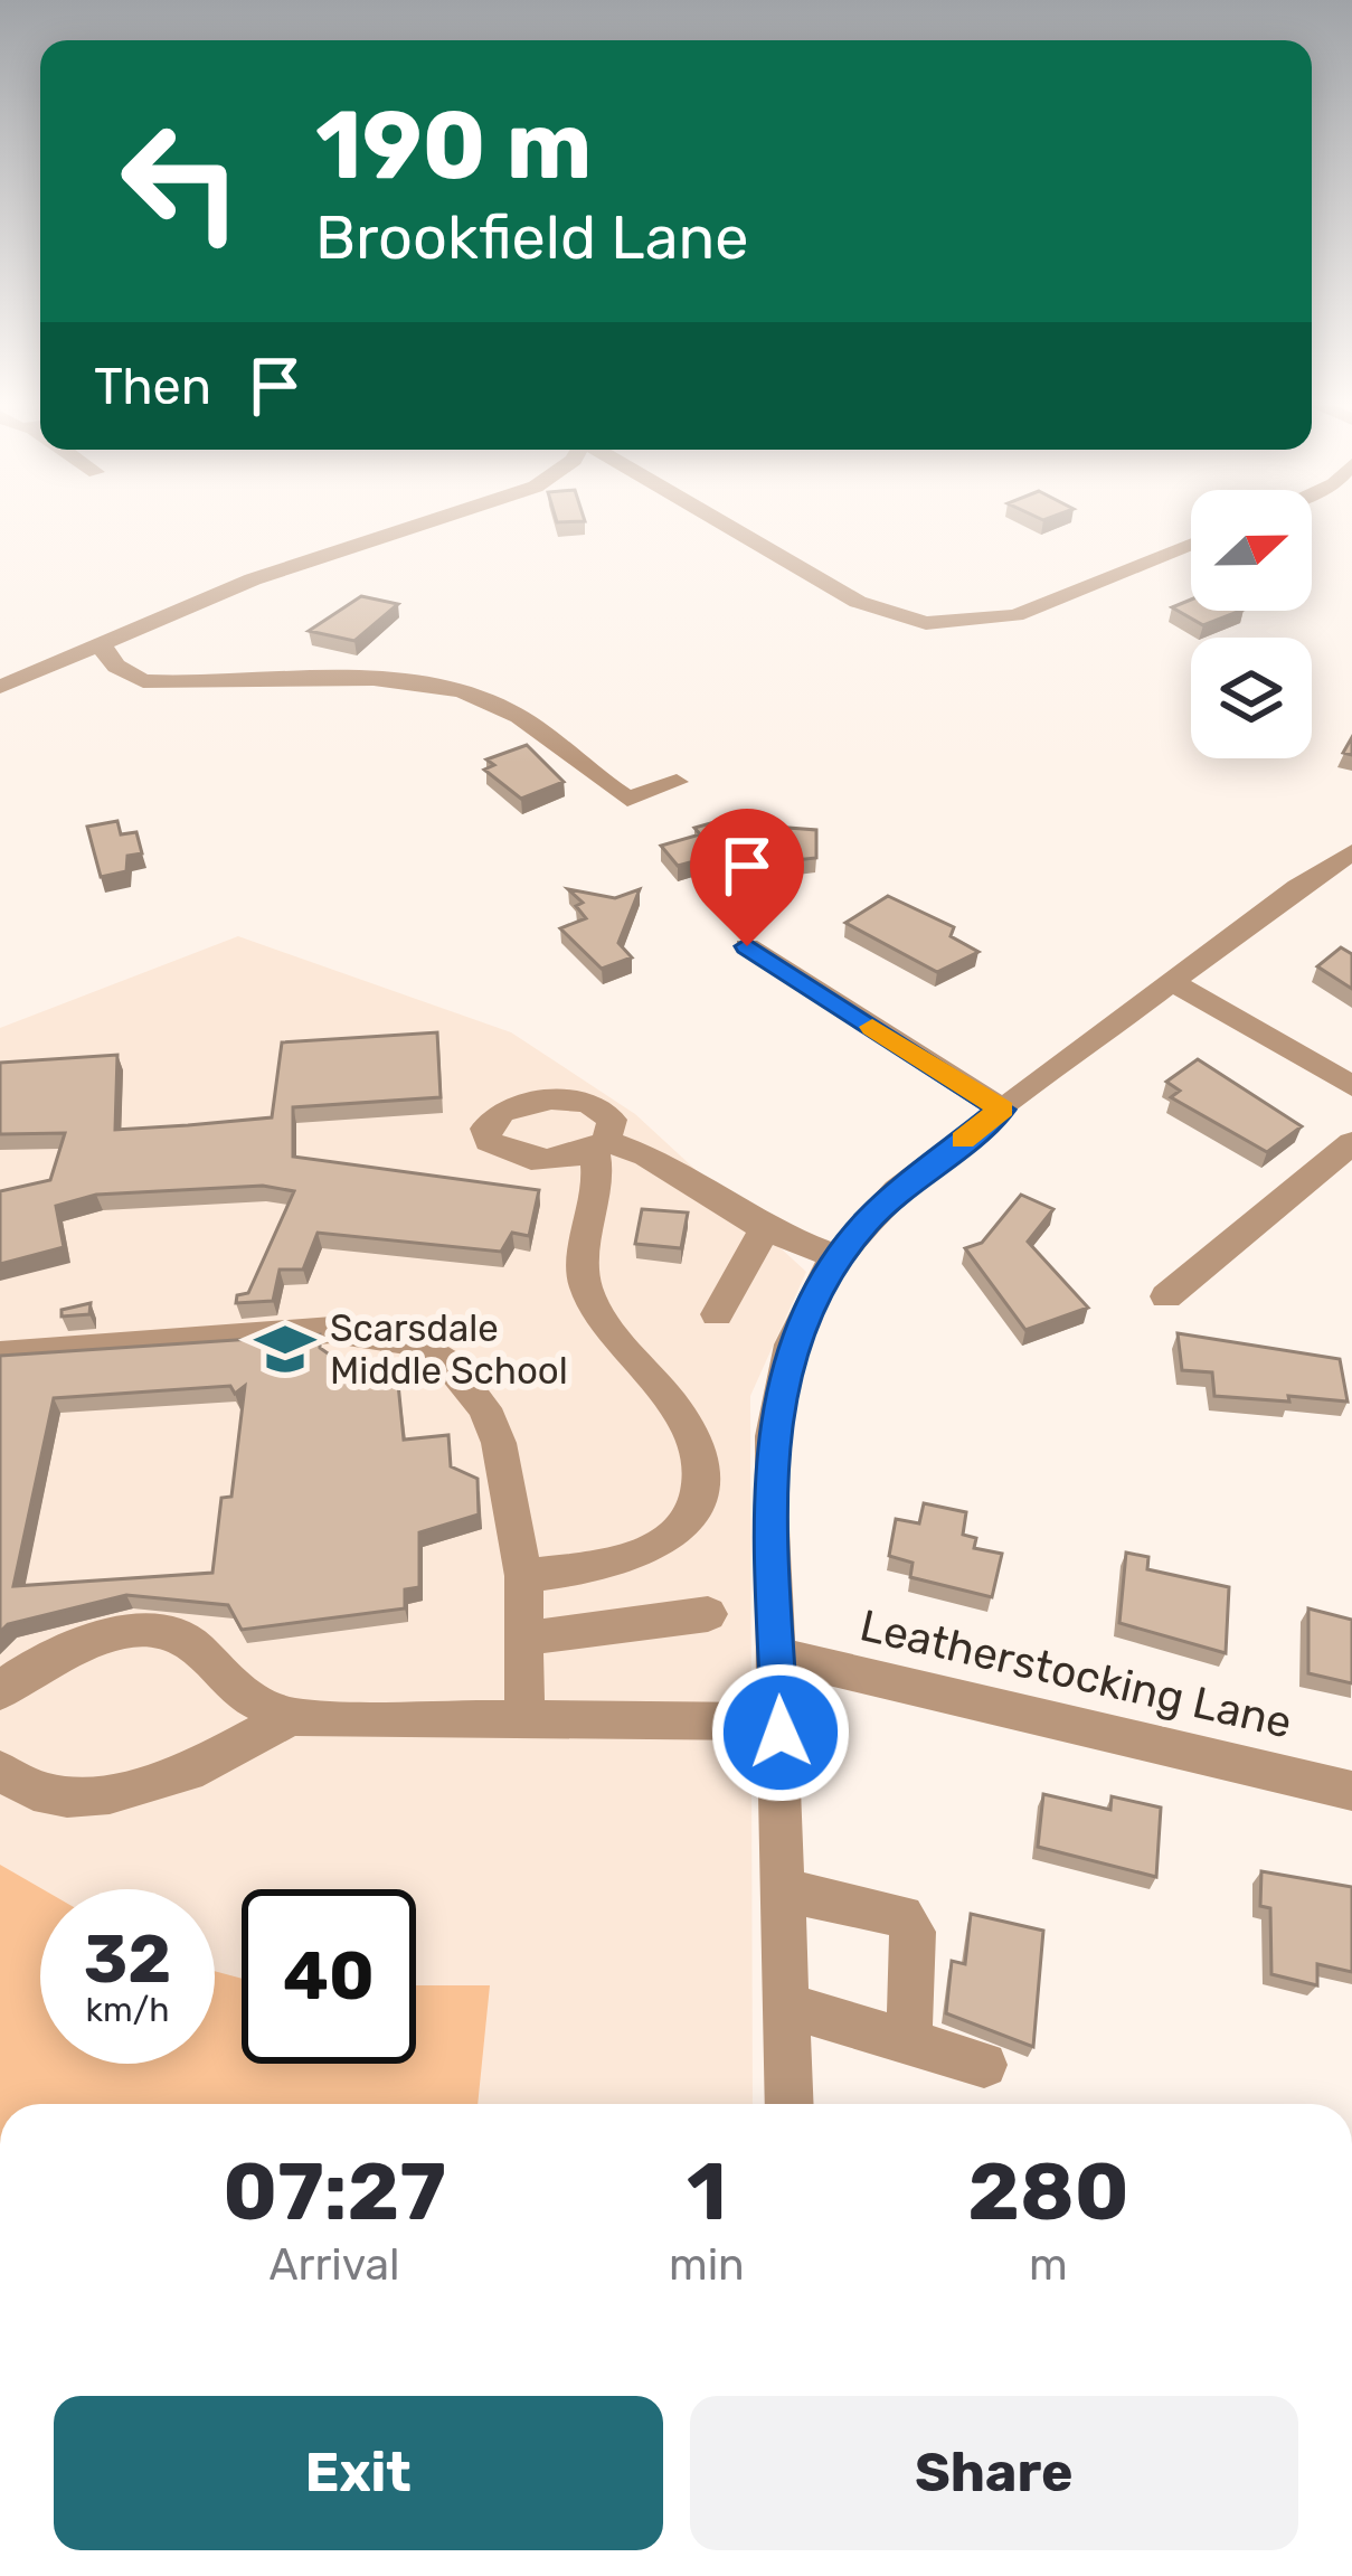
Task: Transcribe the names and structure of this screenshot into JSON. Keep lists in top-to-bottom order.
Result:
{
  "streets": {
    "street": ["Leatherstocking Lane"]
  },
  "places": {
    "school or university": ["Scarsdale Middle School"]
  },
  "north": "right",
  "page": {
    "turn": ["190 m", "Brookfield Lane"],
    "then": "Then",
    "speed": "32 km/h",
    "limit": "40",
    "eta": [
      "07:27",
      "Arrival",
      "1",
      "min",
      "280",
      "m"
    ],
    "buttons": ["Exit", "Share"]
  }
}
